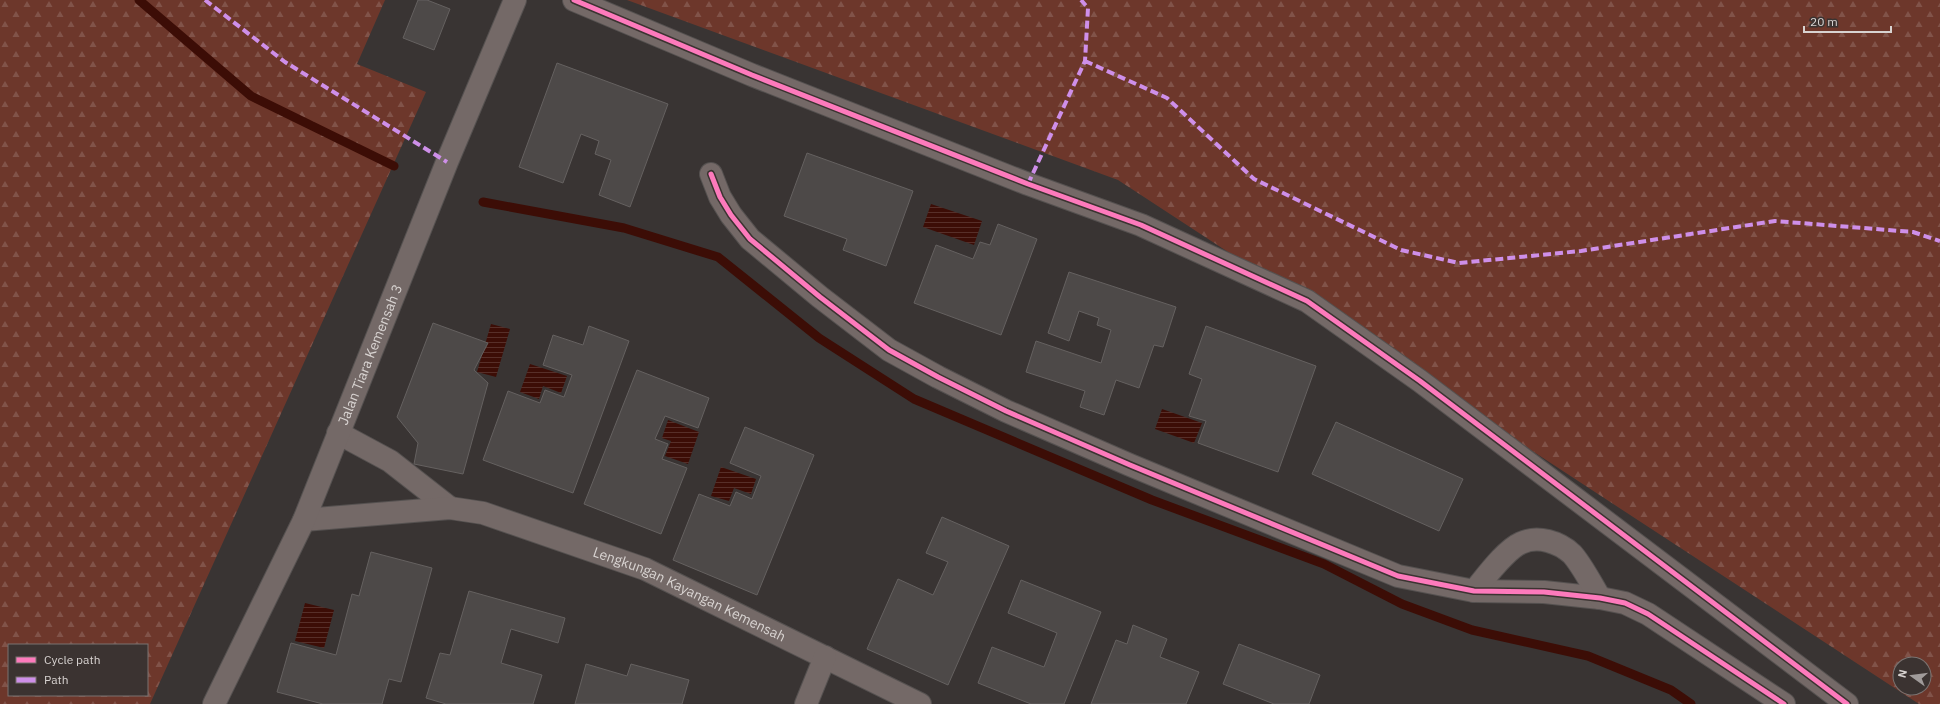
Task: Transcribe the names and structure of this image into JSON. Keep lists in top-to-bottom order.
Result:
{
  "streets": {
    "street": ["Jalan Tiara Kemensah 3", "Lengkungan Kayangan Kemensah"]
  },
  "crossings": [
    ["Jalan Tiara Kemensah 3", "Lengkungan Kayangan Kemensah"]
  ],
  "legend": ["Cycle path", "Path"],
  "scale_bar": "20 m",
  "north": "left"
}
